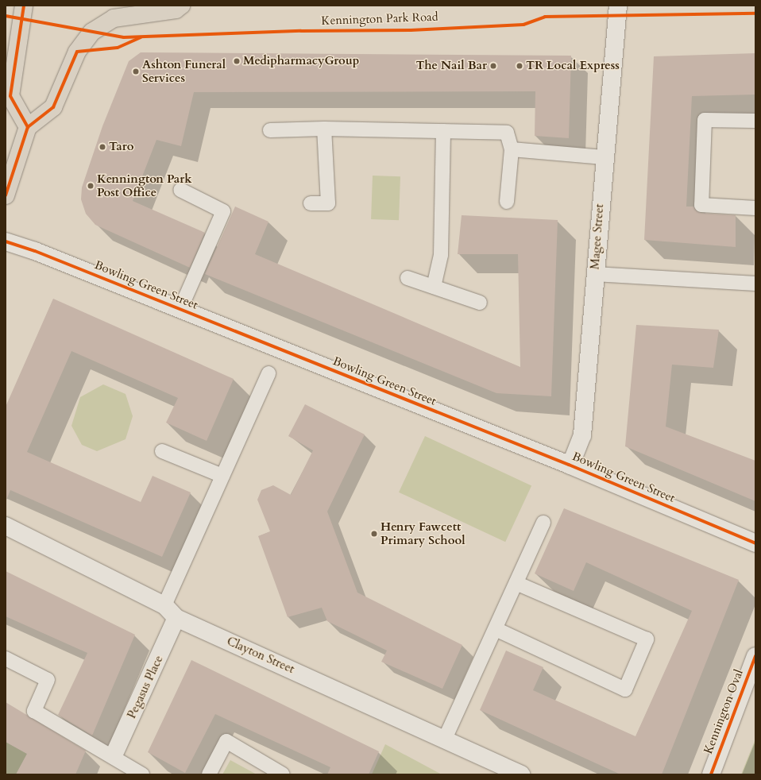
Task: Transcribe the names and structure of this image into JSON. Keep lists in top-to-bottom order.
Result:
{
  "streets": {
    "street": [
      "Magee Street",
      "Bowling Green Street",
      "Clayton Street",
      "Pegasus Place",
      "Kennington Oval"
    ],
    "cycle path": ["Kennington Park Road"]
  },
  "crossings": [
    ["Magee Street", "Bowling Green Street"],
    ["Clayton Street", "Pegasus Place"]
  ],
  "places": [
    "MedipharmacyGroup",
    "The Nail Bar",
    "TR Local Express",
    "Ashton Funeral Services",
    "Taro",
    "Kennington Park Post Office",
    "Henry Fawcett Primary School"
  ]
}
